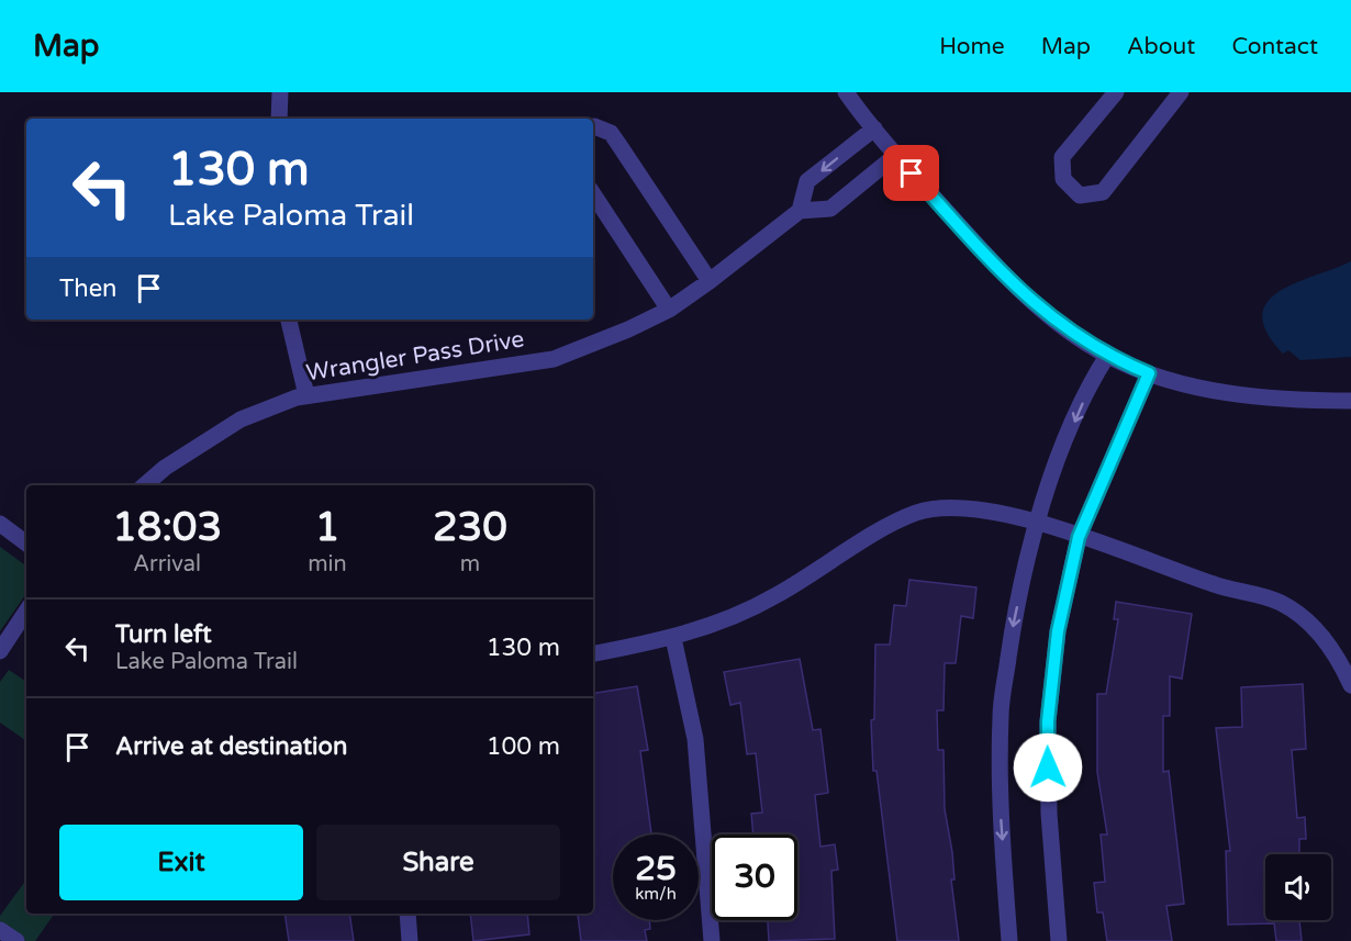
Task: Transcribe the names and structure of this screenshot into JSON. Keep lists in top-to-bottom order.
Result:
{
  "streets": {
    "street": ["Wrangler Pass Drive"]
  },
  "page": {
    "header": "Map",
    "nav": [
      "Home",
      "Map",
      "About",
      "Contact"
    ],
    "turn": ["130 m", "Lake Paloma Trail"],
    "then": "Then",
    "eta": [
      "18:03",
      "Arrival",
      "1",
      "min",
      "230",
      "m"
    ],
    "list": [
      {
        "name": "Turn left",
        "note": "Lake Paloma Trail",
        "value": "130 m"
      },
      {
        "name": "Arrive at destination",
        "value": "100 m"
      }
    ],
    "buttons": ["Exit", "Share"],
    "speed": "25 km/h",
    "limit": "30"
  }
}
